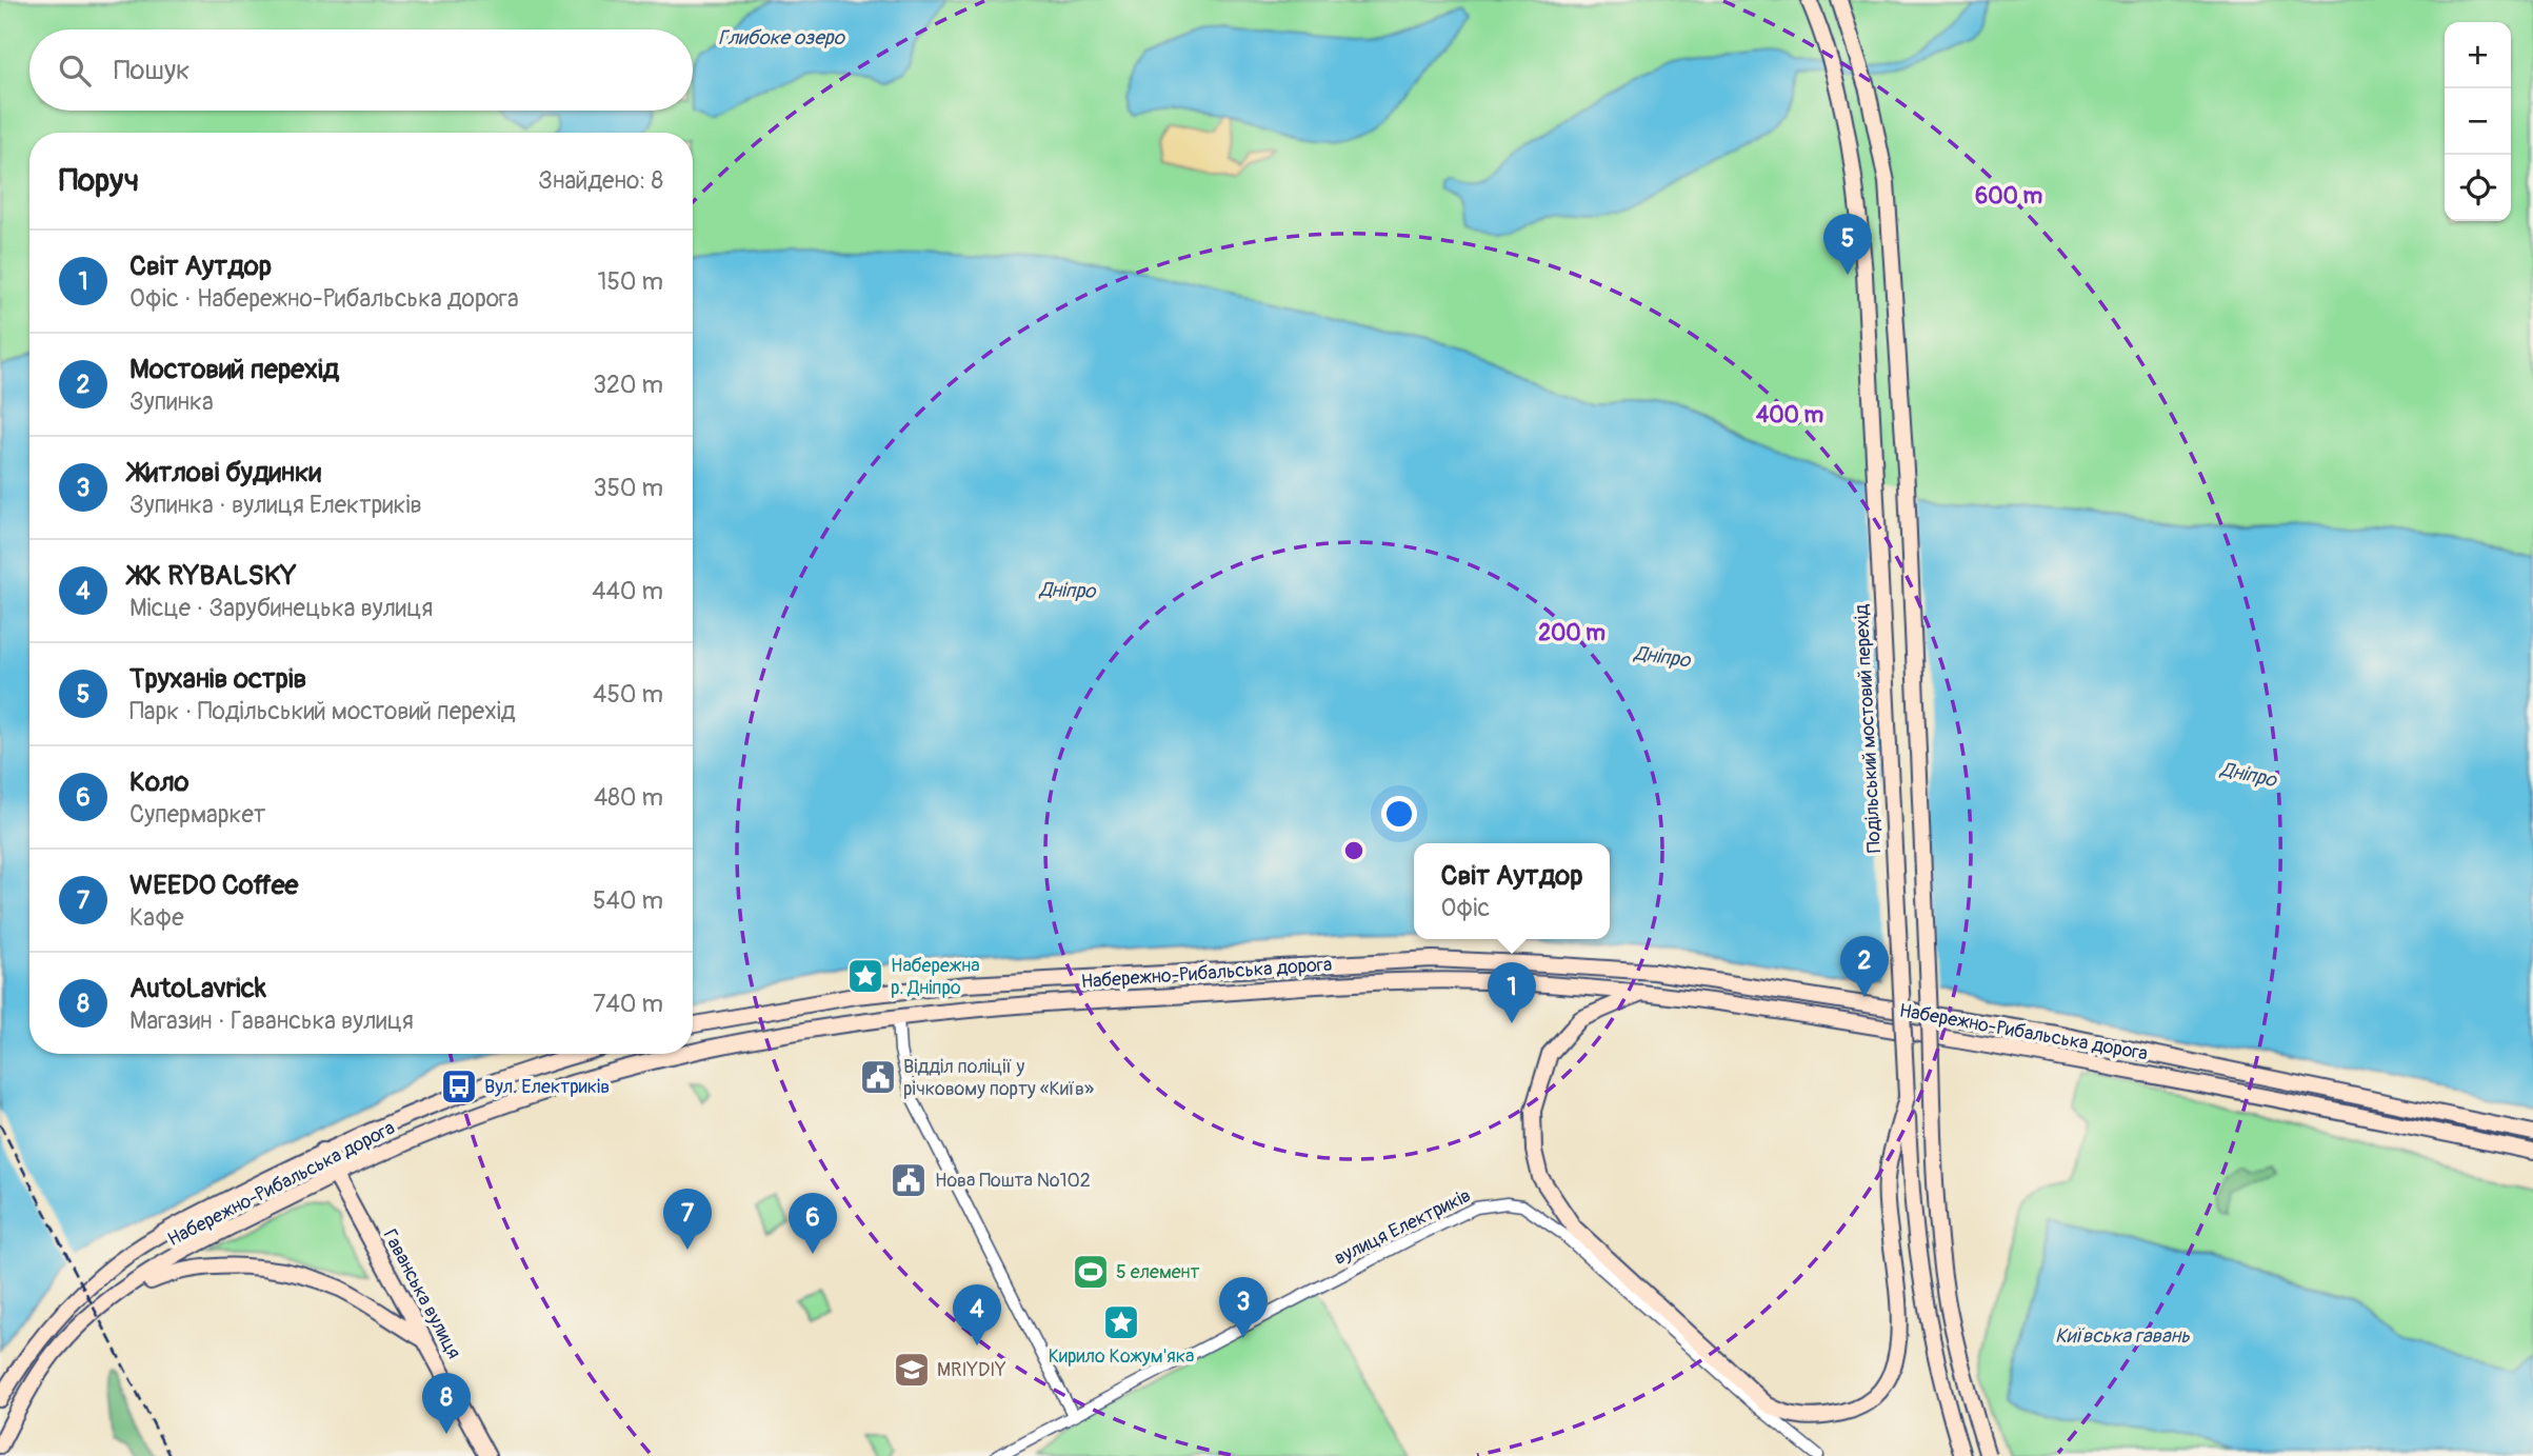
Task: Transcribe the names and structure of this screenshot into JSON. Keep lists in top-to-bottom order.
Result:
{
  "streets": {
    "main road": ["Подільський мостовий перехід", "Набережно-Рибальська дорога", "Гаванська вулиця"],
    "street": ["вулиця Електриків"]
  },
  "crossings": [
    ["Набережно-Рибальська дорога", "Гаванська вулиця"]
  ],
  "water": ["Глибоке озеро", "Дніпро", "Київська гавань"],
  "places": {
    "place": ["Набережна р. Дніпро", "Кирило Кожум'яка"],
    "public building": ["Відділ поліції у річковому порту «Київ»", "Нова Пошта №102"],
    "bus stop": ["Вул. Електриків"],
    "sports": ["5 елемент"],
    "school or university": ["MRIYDIY"]
  },
  "page": {
    "map_buttons": ["+", "−"],
    "search": "Пошук",
    "heading": ["Поруч", "Знайдено: 8"],
    "pins": [
      "5",
      "2",
      "1",
      "7",
      "6",
      "3",
      "4",
      "8"
    ],
    "list": [
      {
        "mark": "1",
        "name": "Світ Аутдор",
        "note": "Офіс · Набережно-Рибальська дорога",
        "value": "150 m"
      },
      {
        "mark": "2",
        "name": "Мостовий перехід",
        "note": "Зупинка",
        "value": "320 m"
      },
      {
        "mark": "3",
        "name": "Житлові будинки",
        "note": "Зупинка · вулиця Електриків",
        "value": "350 m"
      },
      {
        "mark": "4",
        "name": "ЖК RYBALSKY",
        "note": "Місце · Зарубинецька вулиця",
        "value": "440 m"
      },
      {
        "mark": "5",
        "name": "Труханів острів",
        "note": "Парк · Подільський мостовий перехід",
        "value": "450 m"
      },
      {
        "mark": "6",
        "name": "Коло",
        "note": "Супермаркет",
        "value": "480 m"
      },
      {
        "mark": "7",
        "name": "WEEDO Coffee",
        "note": "Кафе",
        "value": "540 m"
      },
      {
        "mark": "8",
        "name": "AutoLavrick",
        "note": "Магазин · Гаванська вулиця",
        "value": "740 m"
      }
    ],
    "popup": ["Світ Аутдор", "Офіс"]
  },
  "rings": ["600 m", "400 m", "200 m"]
}
